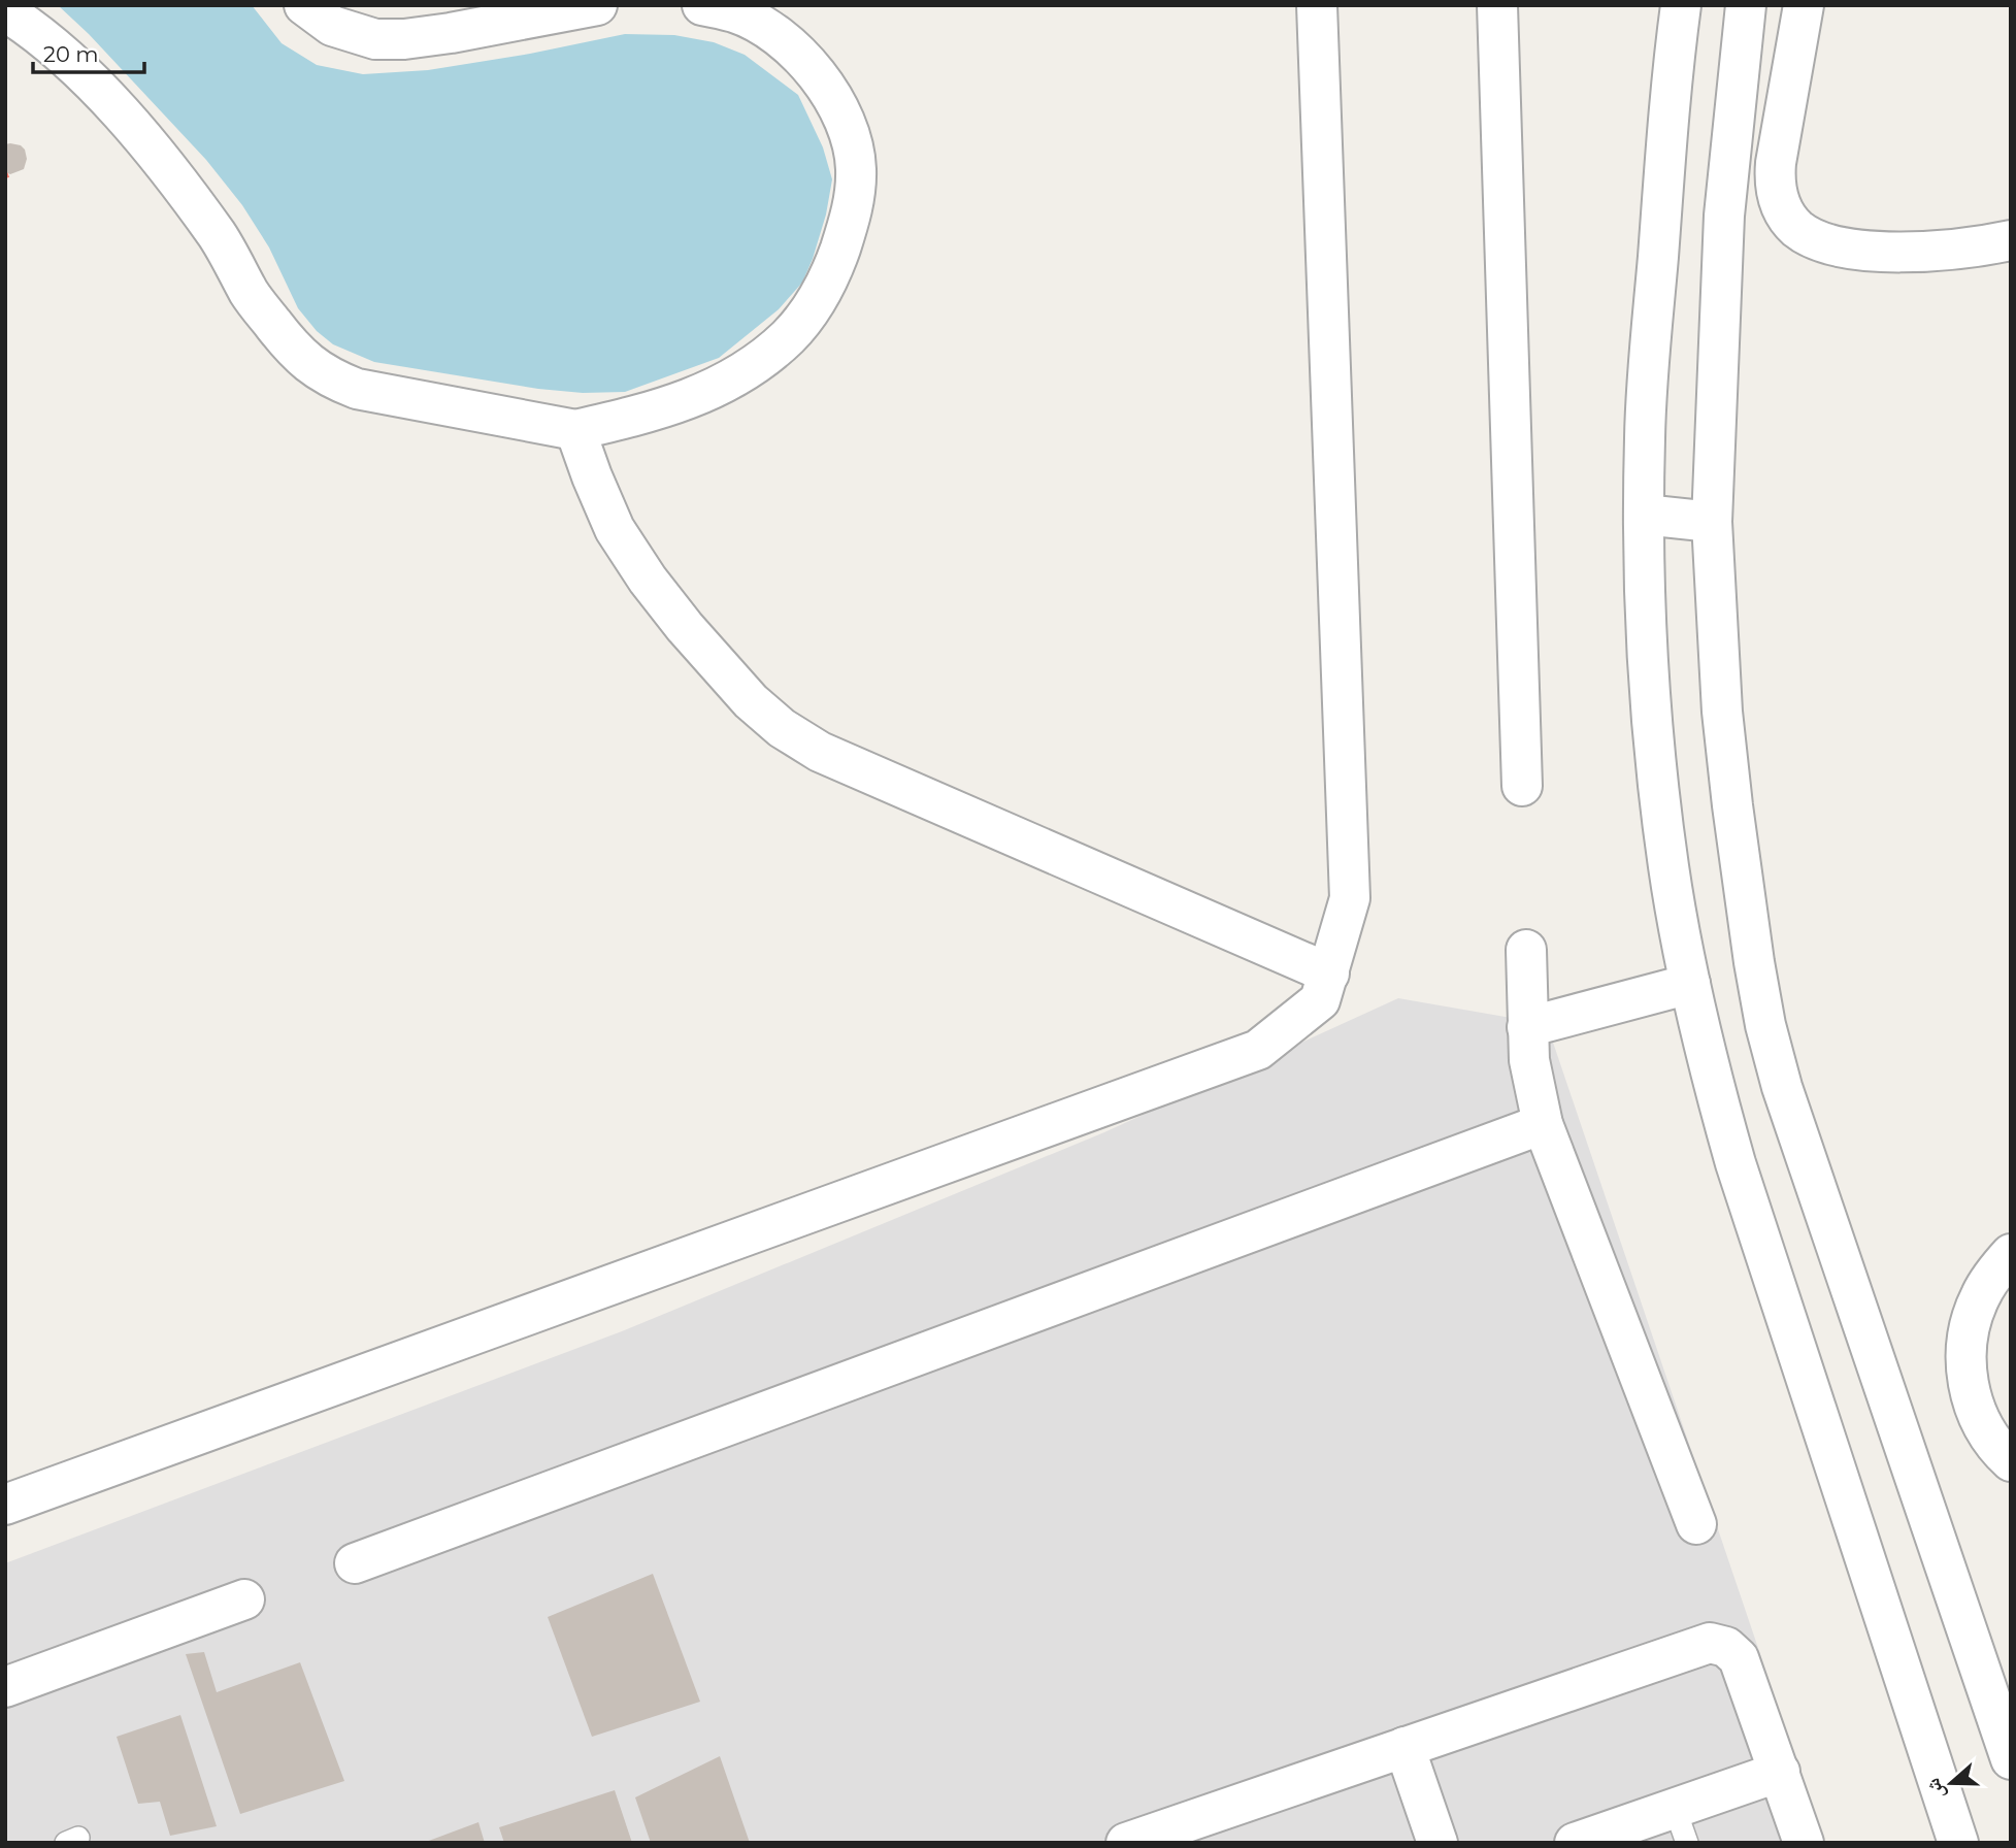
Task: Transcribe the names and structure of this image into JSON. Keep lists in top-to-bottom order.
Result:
{
  "scale_bar": "20 m",
  "north": "left"
}
